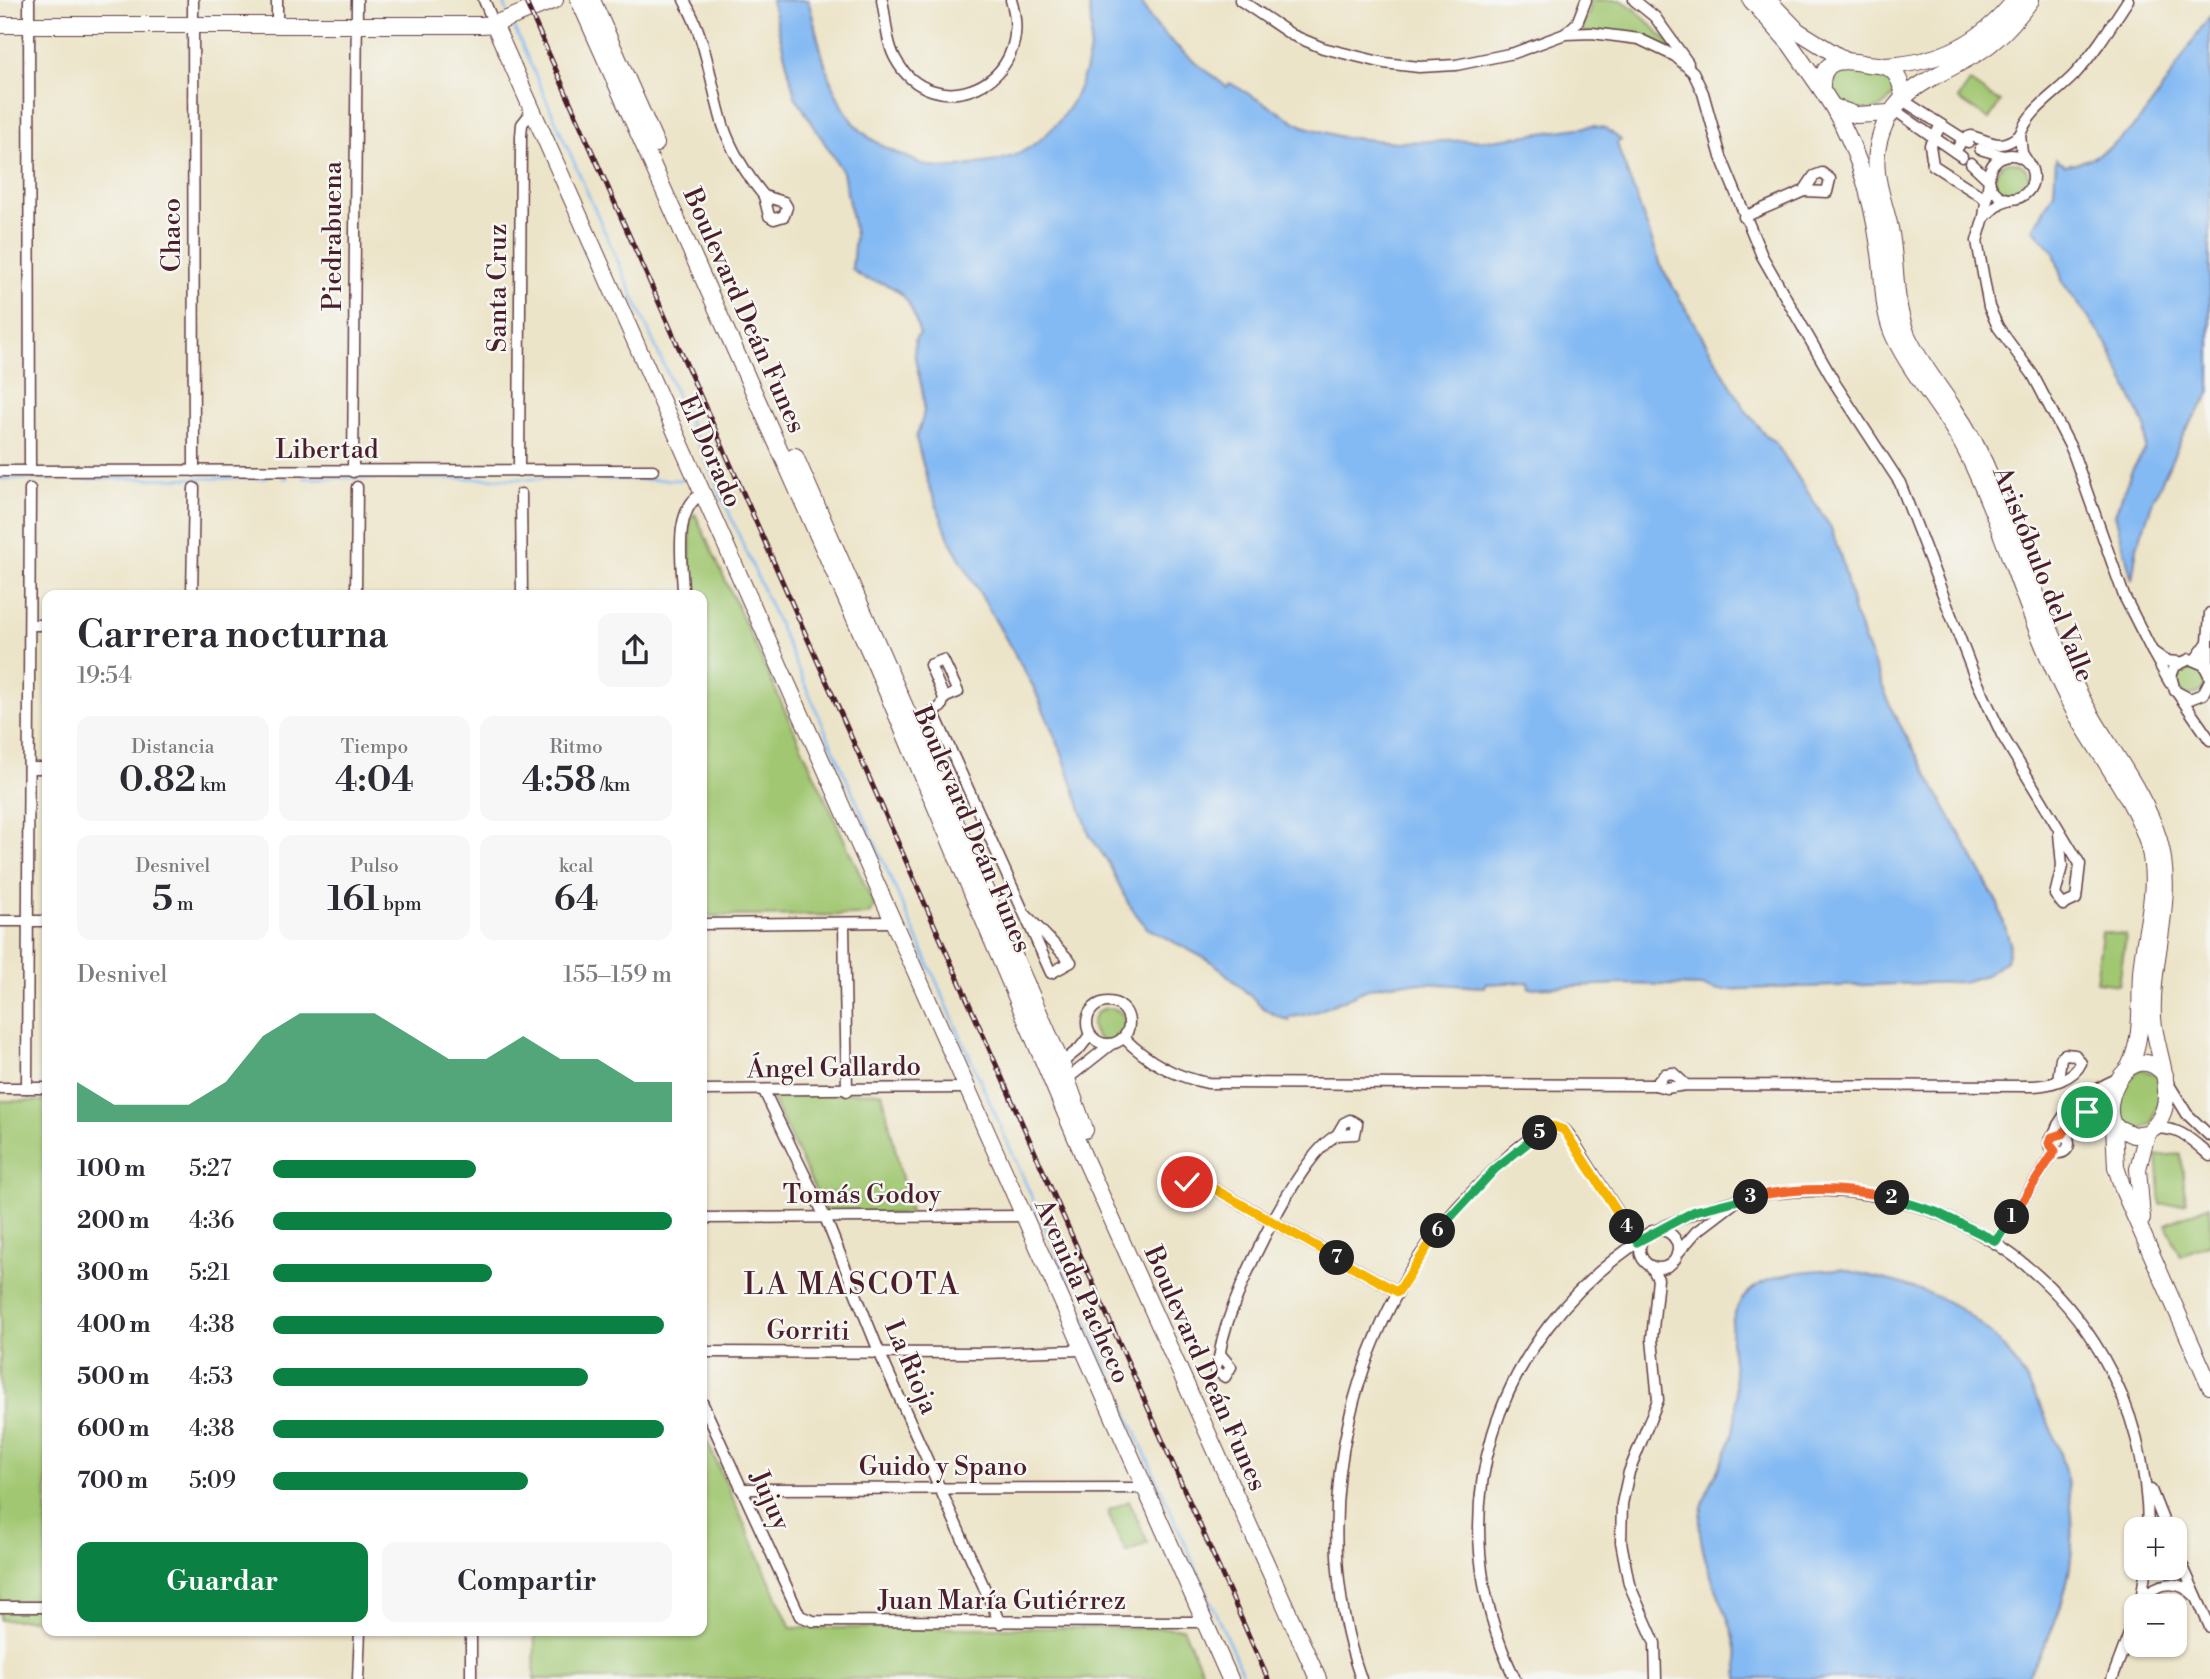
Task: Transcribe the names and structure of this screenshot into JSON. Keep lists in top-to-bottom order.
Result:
{
  "streets": {
    "street": [
      "Chaco",
      "Piedrabuena",
      "Santa Cruz",
      "Boulevard Deán Funes",
      "Libertad",
      "El Dorado",
      "Aristóbulo del Valle",
      "Ángel Gallardo",
      "Tomás Godoy",
      "Avenida Pacheco",
      "Gorriti",
      "La Rioja",
      "Guido y Spano",
      "Jujuy",
      "Juan María Gutiérrez"
    ]
  },
  "crossings": [
    ["Chaco", "Libertad"],
    ["Piedrabuena", "Libertad"],
    ["Santa Cruz", "Libertad"],
    ["Santa Cruz", "El Dorado"],
    ["El Dorado", "Avenida Pacheco"],
    ["Ángel Gallardo", "Avenida Pacheco"],
    ["Ángel Gallardo", "La Rioja"],
    ["Tomás Godoy", "Avenida Pacheco"],
    ["Tomás Godoy", "La Rioja"],
    ["Avenida Pacheco", "Gorriti"],
    ["Avenida Pacheco", "Guido y Spano"],
    ["Avenida Pacheco", "Juan María Gutiérrez"],
    ["Gorriti", "La Rioja"],
    ["La Rioja", "Guido y Spano"],
    ["La Rioja", "Juan María Gutiérrez"],
    ["Guido y Spano", "Jujuy"],
    ["Jujuy", "Juan María Gutiérrez"]
  ],
  "districts": ["LA MASCOTA"],
  "page": {
    "heading": ["Carrera nocturna", "19:54"],
    "stats": [
      ["Distancia", "0.82 km"],
      ["Tiempo", "4:04"],
      ["Ritmo", "4:58 /km"],
      ["Desnivel", "5 m"],
      ["Pulso", "161 bpm"],
      ["kcal", "64"]
    ],
    "chart": ["Desnivel", "155–159 m"],
    "pins": [
      "5",
      "3",
      "2",
      "1",
      "4",
      "6",
      "7"
    ],
    "list": [
      {
        "name": "100 m",
        "note": "5:27"
      },
      {
        "name": "200 m",
        "note": "4:36"
      },
      {
        "name": "300 m",
        "note": "5:21"
      },
      {
        "name": "400 m",
        "note": "4:38"
      },
      {
        "name": "500 m",
        "note": "4:53"
      },
      {
        "name": "600 m",
        "note": "4:38"
      },
      {
        "name": "700 m",
        "note": "5:09"
      }
    ],
    "map_buttons": ["+", "−"],
    "buttons": ["Guardar", "Compartir"]
  }
}
